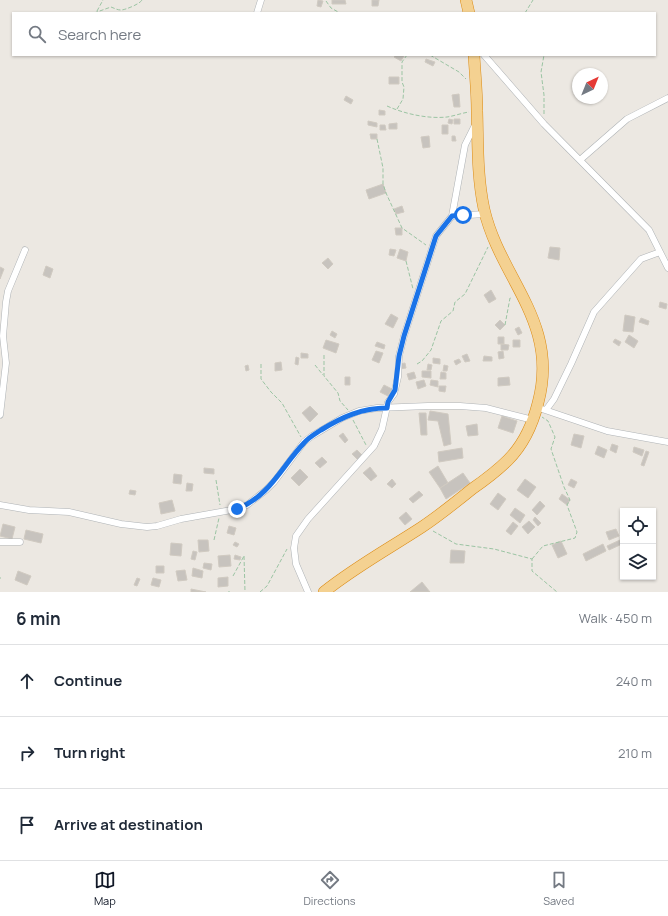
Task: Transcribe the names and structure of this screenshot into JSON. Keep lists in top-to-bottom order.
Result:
{
  "north": "top right",
  "page": {
    "search": "Search here",
    "heading": ["6 min", "Walk · 450 m"],
    "list": [
      ["Continue", "240 m"],
      ["Turn right", "210 m"],
      "Arrive at destination"
    ],
    "nav": ["Map", "Directions", "Saved"]
  }
}
